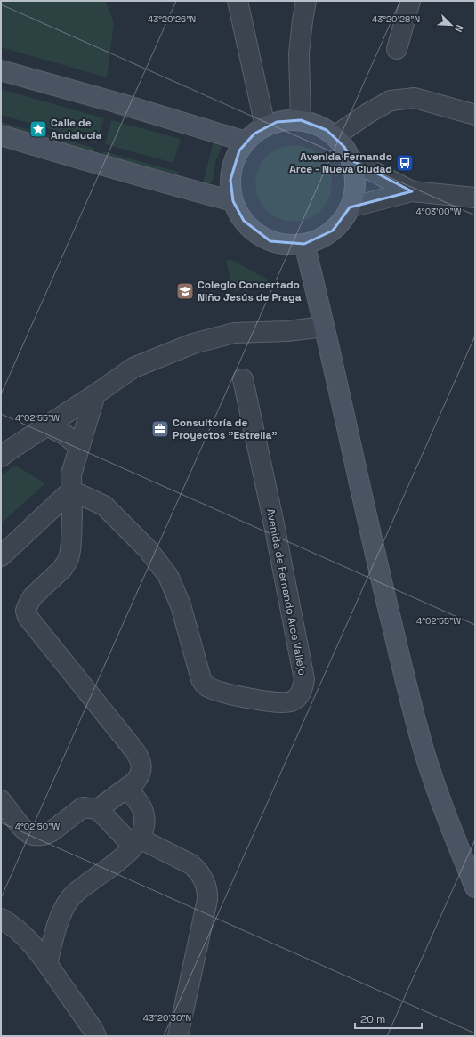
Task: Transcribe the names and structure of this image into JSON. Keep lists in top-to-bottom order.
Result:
{
  "streets": {
    "street": ["Avenida de Fernando Arce Vallejo"]
  },
  "places": {
    "place": ["Calle de Andalucía"],
    "bus stop": ["Avenida Fernando Arce - Nueva Ciudad"],
    "school or university": ["Colegio Concertado Niño Jesús de Praga"],
    "office": ["Consultoría de Proyectos \"Estrella\""]
  },
  "scale_bar": "20 m",
  "north": "bottom right",
  "coordinates": [
    "43°20'26\"N",
    "43°20'28\"N",
    "4°03'00\"W",
    "4°02'55\"W",
    "4°02'50\"W",
    "43°20'30\"N"
  ]
}
